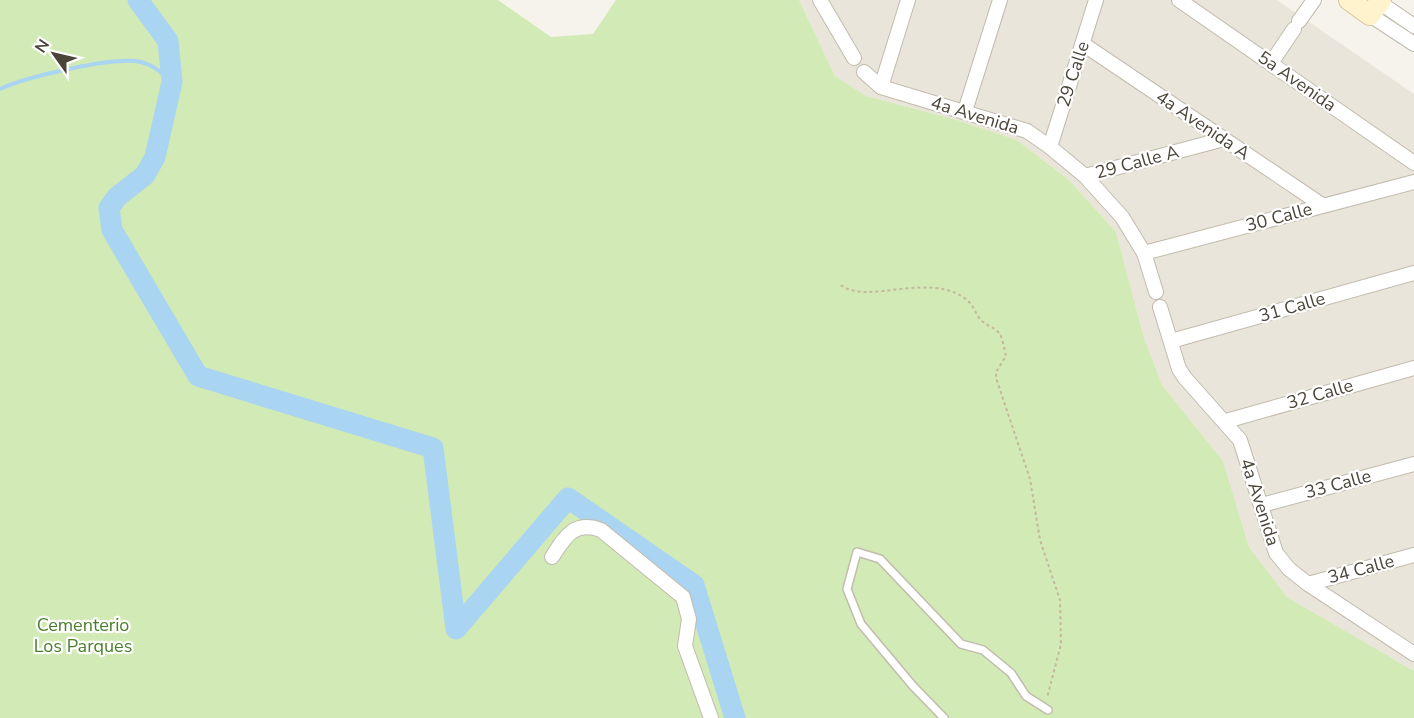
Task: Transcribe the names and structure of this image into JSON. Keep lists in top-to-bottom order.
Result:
{
  "streets": {
    "street": [
      "29 Calle",
      "5a Avenida",
      "4a Avenida",
      "4a Avenida A",
      "29 Calle A",
      "30 Calle",
      "31 Calle",
      "32 Calle",
      "33 Calle",
      "34 Calle"
    ]
  },
  "crossings": [
    ["29 Calle", "4a Avenida"],
    ["29 Calle", "4a Avenida A"],
    ["4a Avenida", "29 Calle A"],
    ["4a Avenida", "30 Calle"],
    ["4a Avenida", "31 Calle"],
    ["4a Avenida", "32 Calle"],
    ["4a Avenida", "33 Calle"],
    ["4a Avenida", "34 Calle"],
    ["4a Avenida A", "29 Calle A"],
    ["4a Avenida A", "30 Calle"]
  ],
  "parks": ["Cementerio Los Parques"],
  "north": "top left"
}
